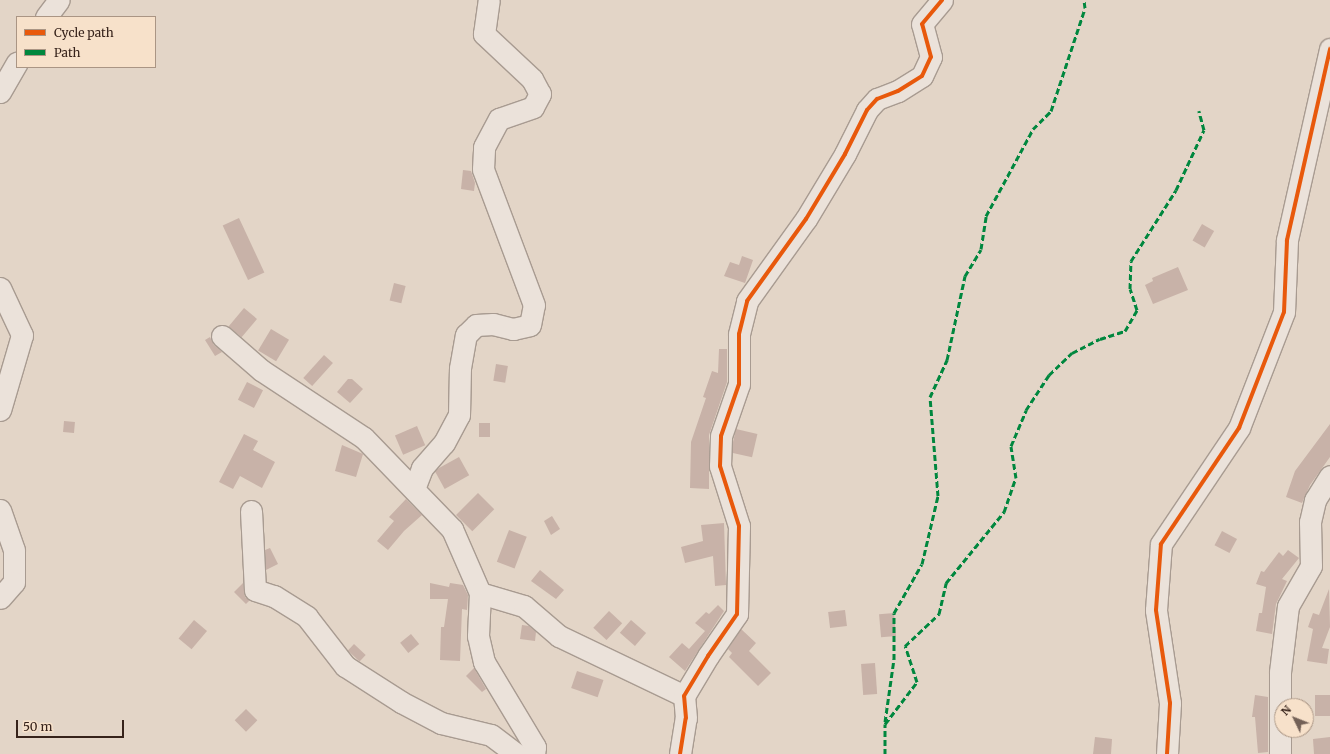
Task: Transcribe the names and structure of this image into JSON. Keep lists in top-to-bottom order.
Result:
{
  "legend": ["Cycle path", "Path"],
  "scale_bar": "50 m",
  "north": "top left"
}
